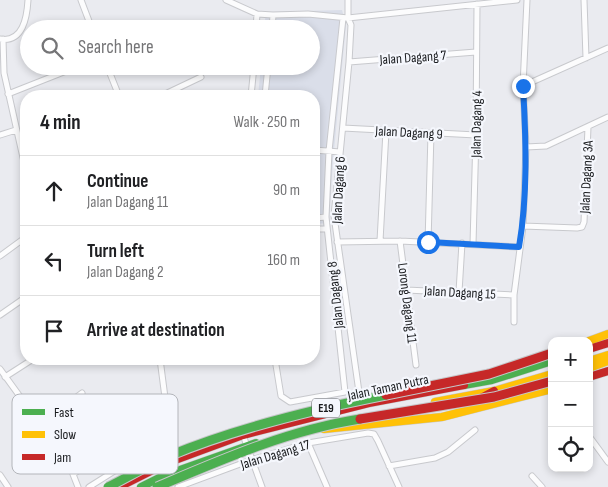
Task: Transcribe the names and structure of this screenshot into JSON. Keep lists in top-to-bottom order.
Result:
{
  "streets": {
    "main road": ["Jalan Taman Putra", "E19"],
    "street": [
      "Jalan Dagang 7",
      "Jalan Dagang 4",
      "Jalan Dagang 9",
      "Jalan Dagang 3A",
      "Jalan Dagang 6",
      "Jalan Dagang 15",
      "Jalan Dagang 8",
      "Lorong Dagang 11",
      "Jalan Dagang 17"
    ]
  },
  "crossings": [
    ["Jalan Dagang 7", "Jalan Dagang 4"],
    ["Jalan Dagang 7", "Jalan Dagang 6"],
    ["Jalan Dagang 4", "Jalan Dagang 9"],
    ["Jalan Dagang 9", "Jalan Dagang 6"],
    ["Jalan Dagang 6", "Jalan Dagang 8"],
    ["Jalan Dagang 15", "Lorong Dagang 11"]
  ],
  "legend": ["Fast", "Slow", "Jam"],
  "page": {
    "search": "Search here",
    "heading": ["4 min", "Walk · 250 m"],
    "list": [
      ["Continue", "Jalan Dagang 11", "90 m"],
      ["Turn left", "Jalan Dagang 2", "160 m"],
      "Arrive at destination"
    ],
    "map_buttons": ["+", "−"]
  }
}
